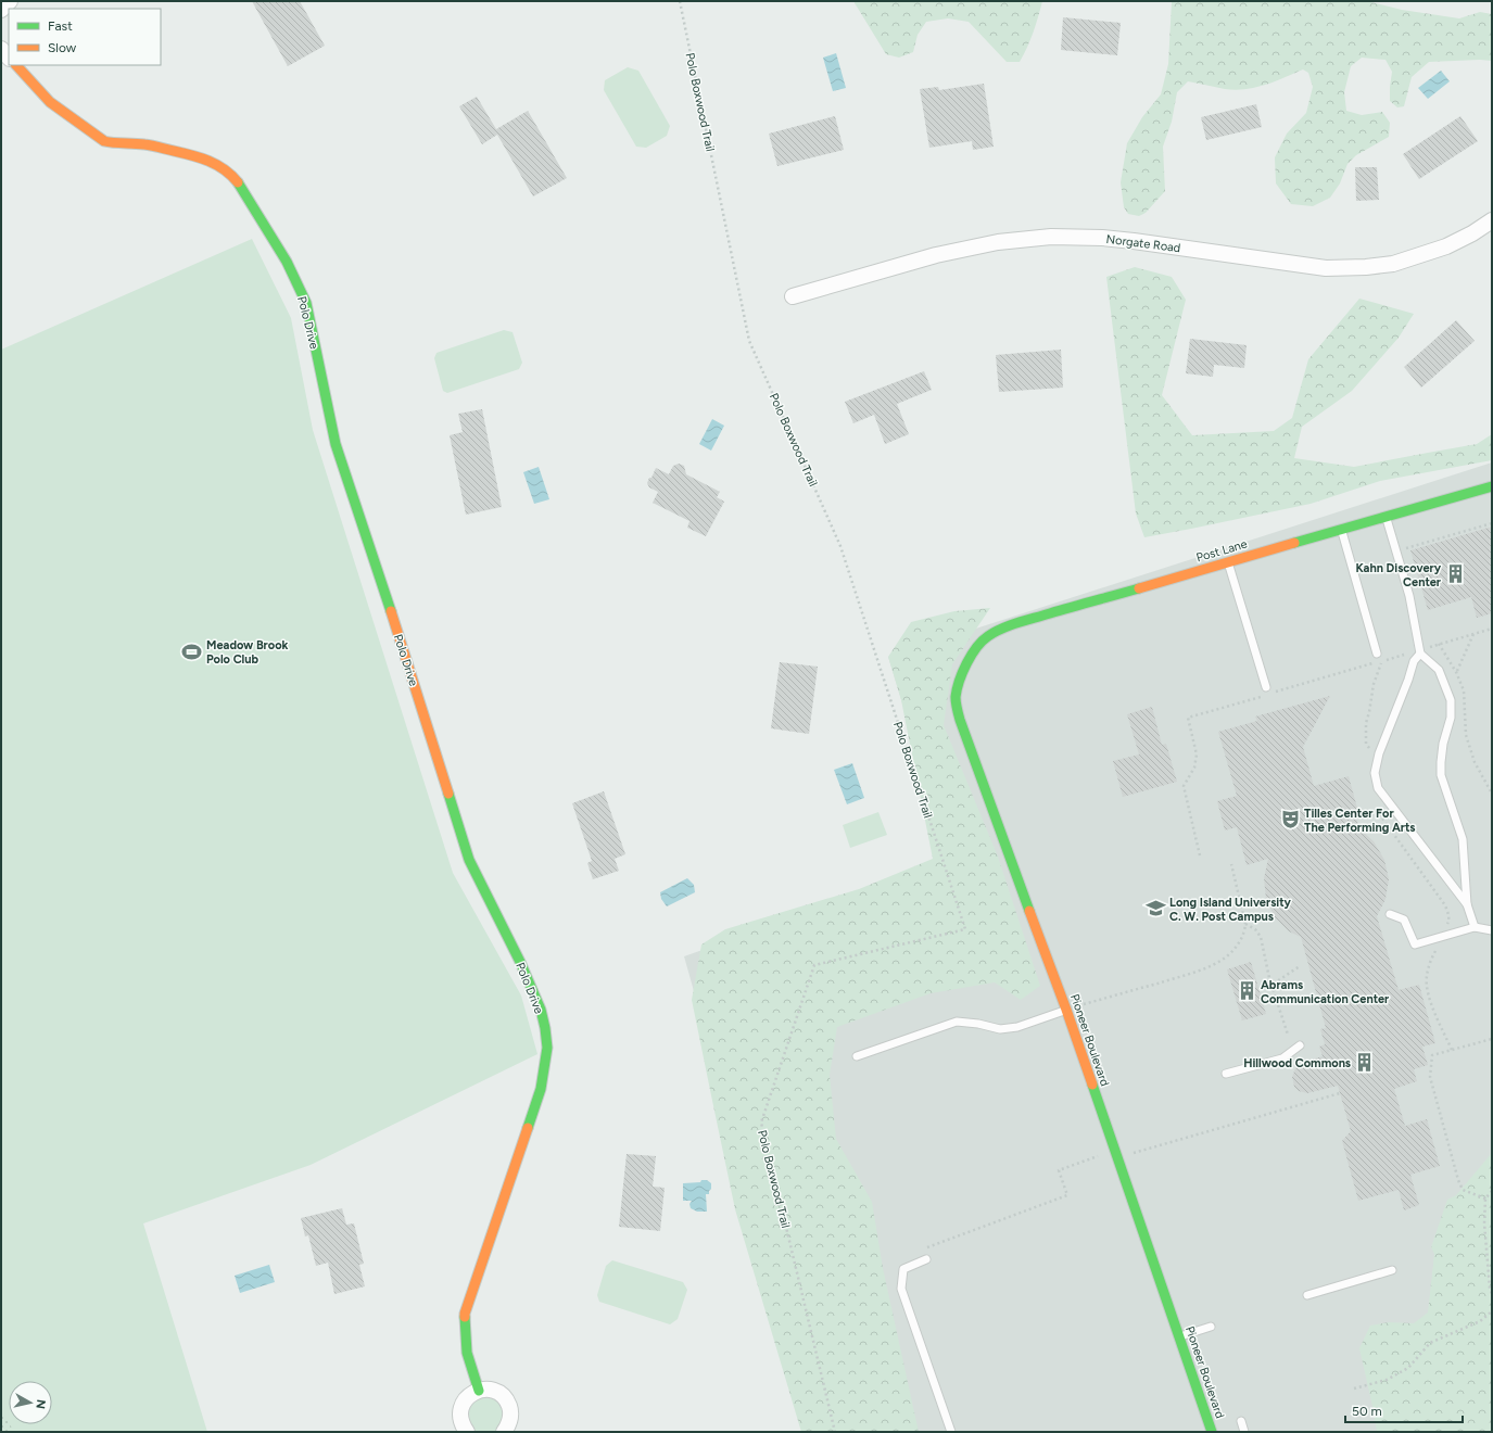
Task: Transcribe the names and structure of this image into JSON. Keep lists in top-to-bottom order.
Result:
{
  "streets": {
    "street": [
      "Norgate Road",
      "Polo Drive",
      "Post Lane",
      "Pioneer Boulevard"
    ],
    "path": ["Polo Boxwood Trail"]
  },
  "crossings": [
    ["Post Lane", "Pioneer Boulevard"]
  ],
  "places": {
    "building": ["Kahn Discovery Center", "Abrams Communication Center", "Hillwood Commons"],
    "sports": ["Meadow Brook Polo Club"],
    "theatre": ["Tilles Center For The Performing Arts"],
    "school or university": ["Long Island University C. W. Post Campus"]
  },
  "legend": ["Fast", "Slow"],
  "scale_bar": "50 m",
  "north": "right"
}
